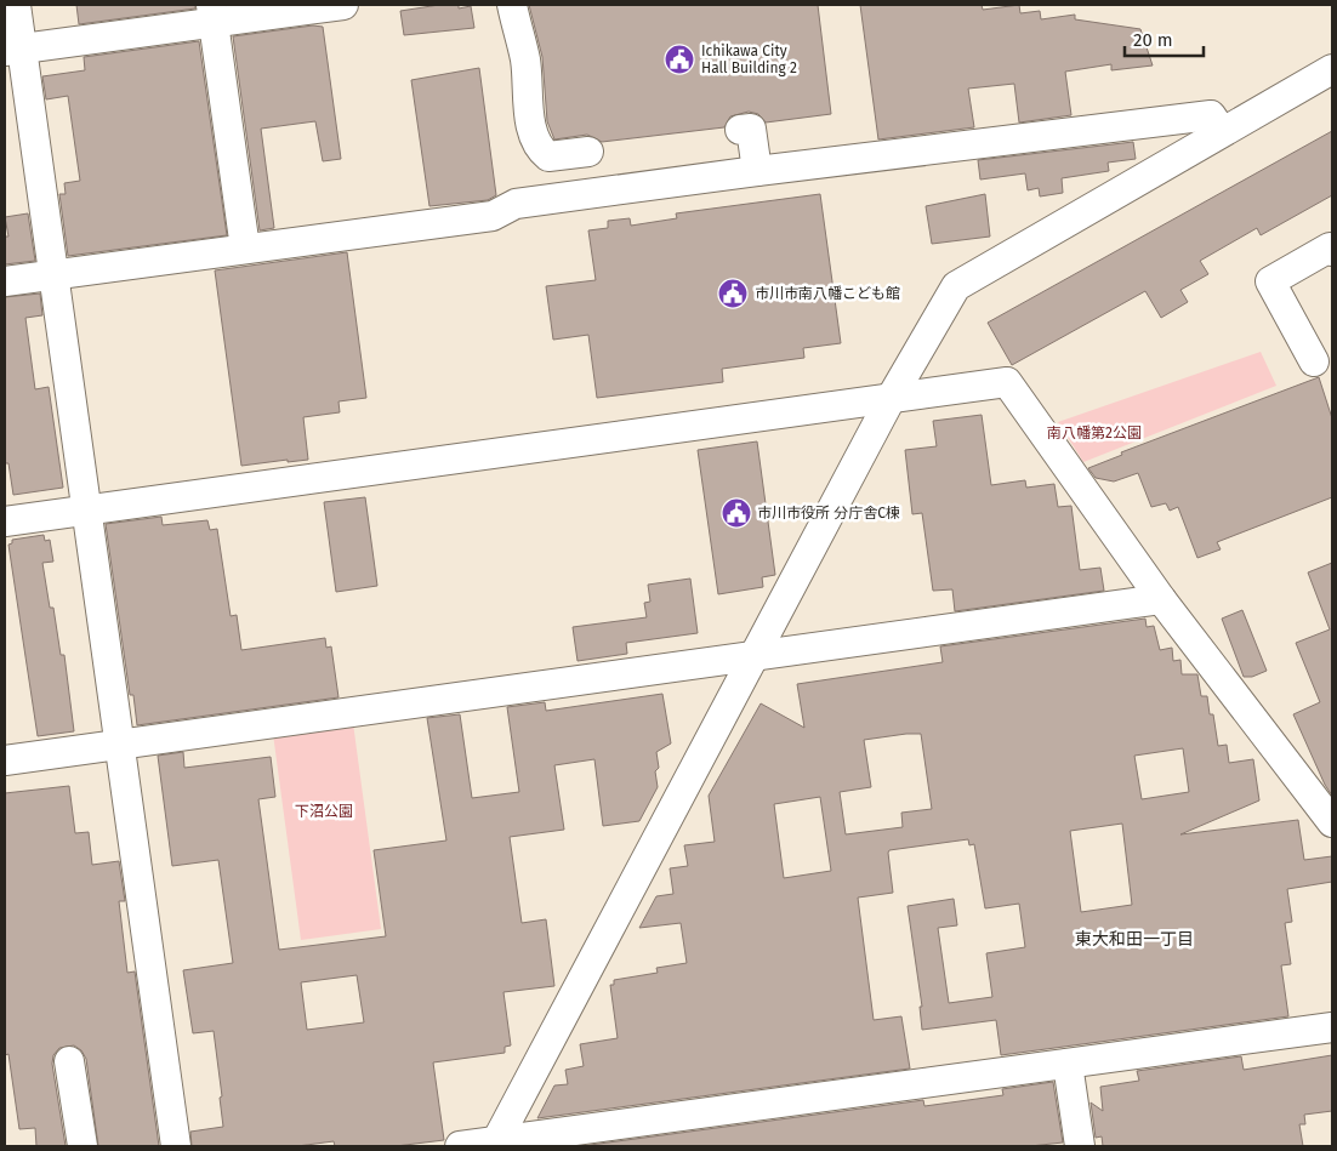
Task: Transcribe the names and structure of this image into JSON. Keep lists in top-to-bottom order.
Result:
{
  "districts": ["東大和田一丁目"],
  "parks": ["南八幡第2公園", "下沼公園"],
  "places": {
    "public building": ["Ichikawa City Hall Building 2", "市川市南八幡こども館", "市川市役所 分庁舎C棟"]
  },
  "scale_bar": "20 m"
}
